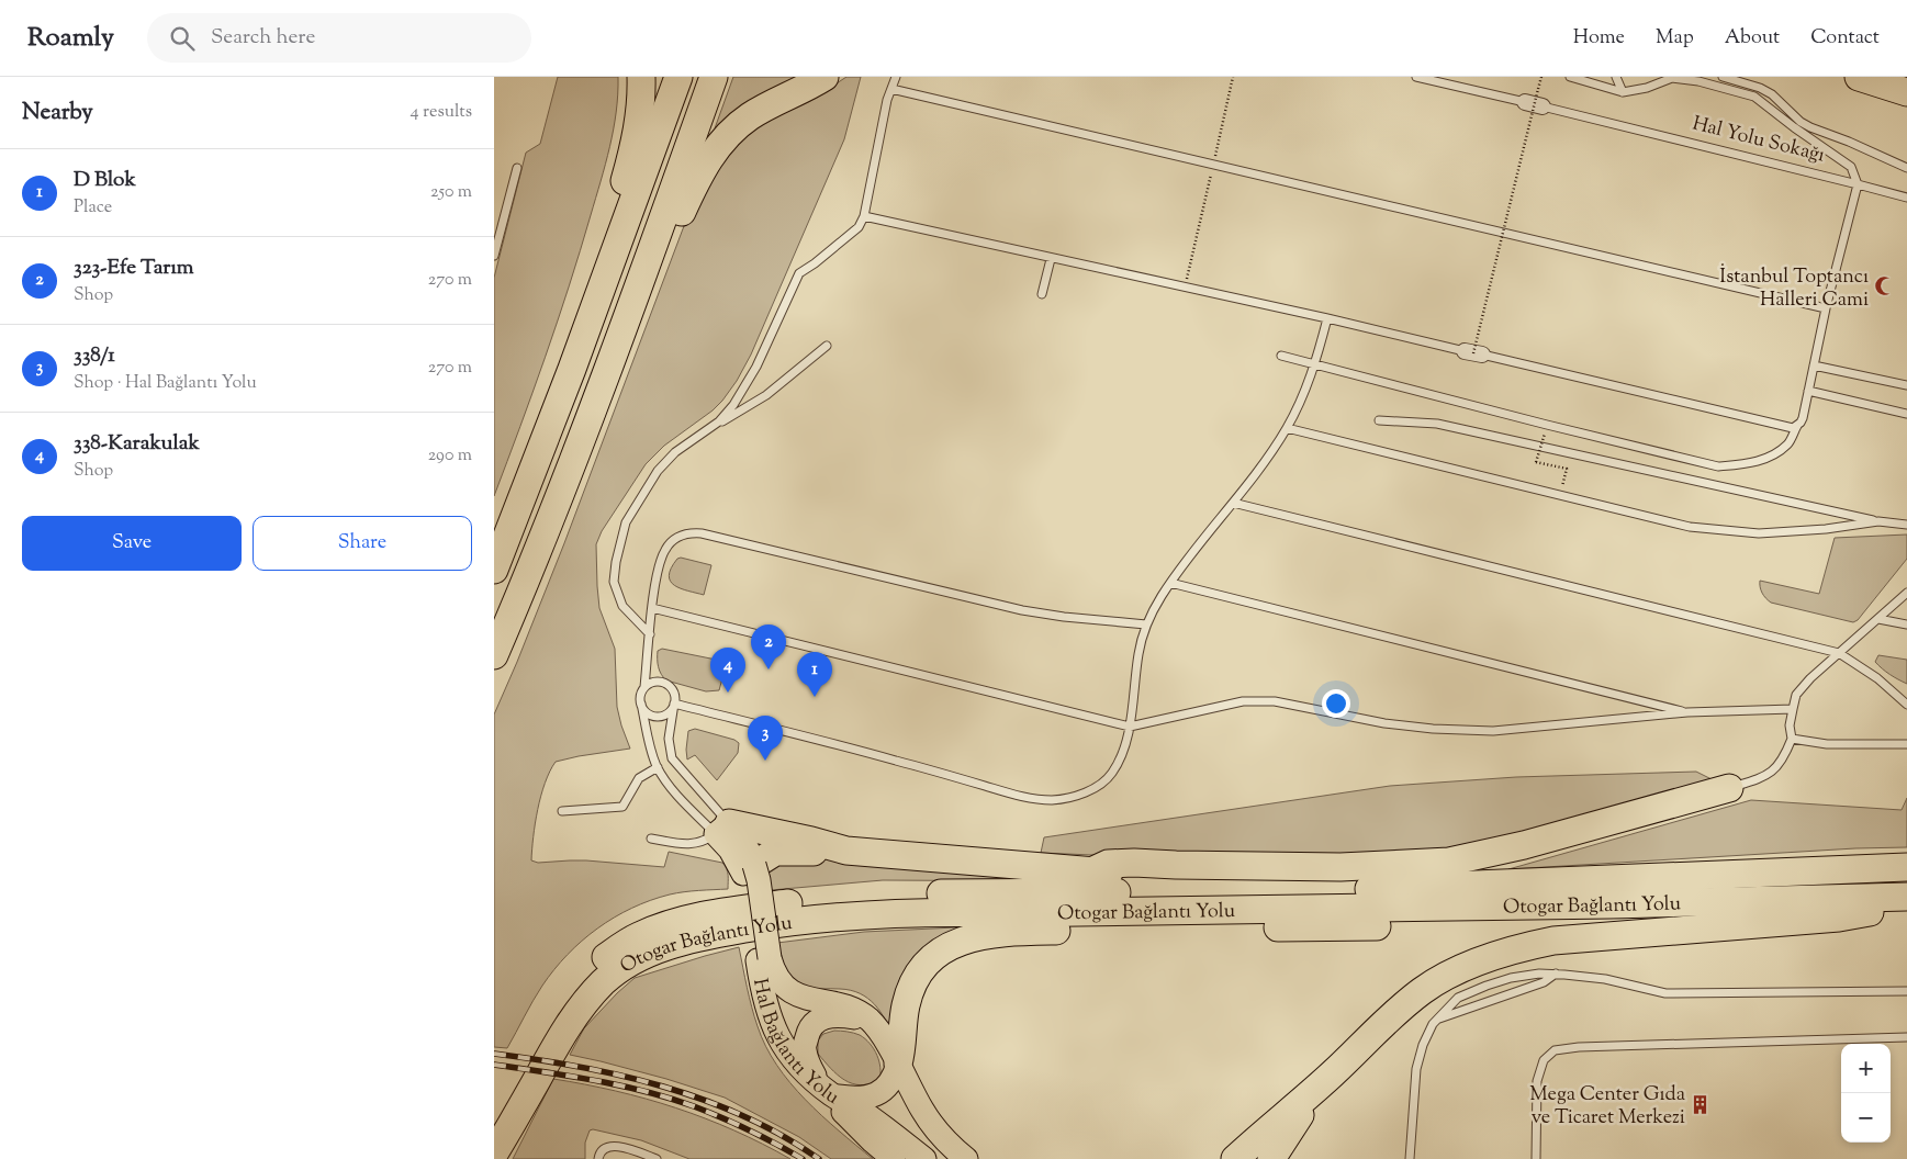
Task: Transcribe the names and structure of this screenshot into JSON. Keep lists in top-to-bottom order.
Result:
{
  "streets": {
    "highway": ["Otogar Bağlantı Yolu"],
    "main road": ["Hal Bağlantı Yolu"],
    "street": ["Hal Yolu Sokağı"]
  },
  "places": {
    "mosque": ["İstanbul Toptancı Halleri Cami"],
    "building": ["Mega Center Gıda ve Ticaret Merkezi"]
  },
  "page": {
    "header": "Roamly",
    "search": "Search here",
    "nav": [
      "Home",
      "Map",
      "About",
      "Contact"
    ],
    "heading": ["Nearby", "4 results"],
    "list": [
      {
        "mark": "1",
        "name": "D Blok",
        "note": "Place",
        "value": "250 m"
      },
      {
        "mark": "2",
        "name": "323-Efe Tarım",
        "note": "Shop",
        "value": "270 m"
      },
      {
        "mark": "3",
        "name": "338/1",
        "note": "Shop · Hal Bağlantı Yolu",
        "value": "270 m"
      },
      {
        "mark": "4",
        "name": "338-Karakulak",
        "note": "Shop",
        "value": "290 m"
      }
    ],
    "buttons": ["Save", "Share"],
    "pins": [
      "2",
      "4",
      "1",
      "3"
    ],
    "map_buttons": ["+", "−"]
  }
}
